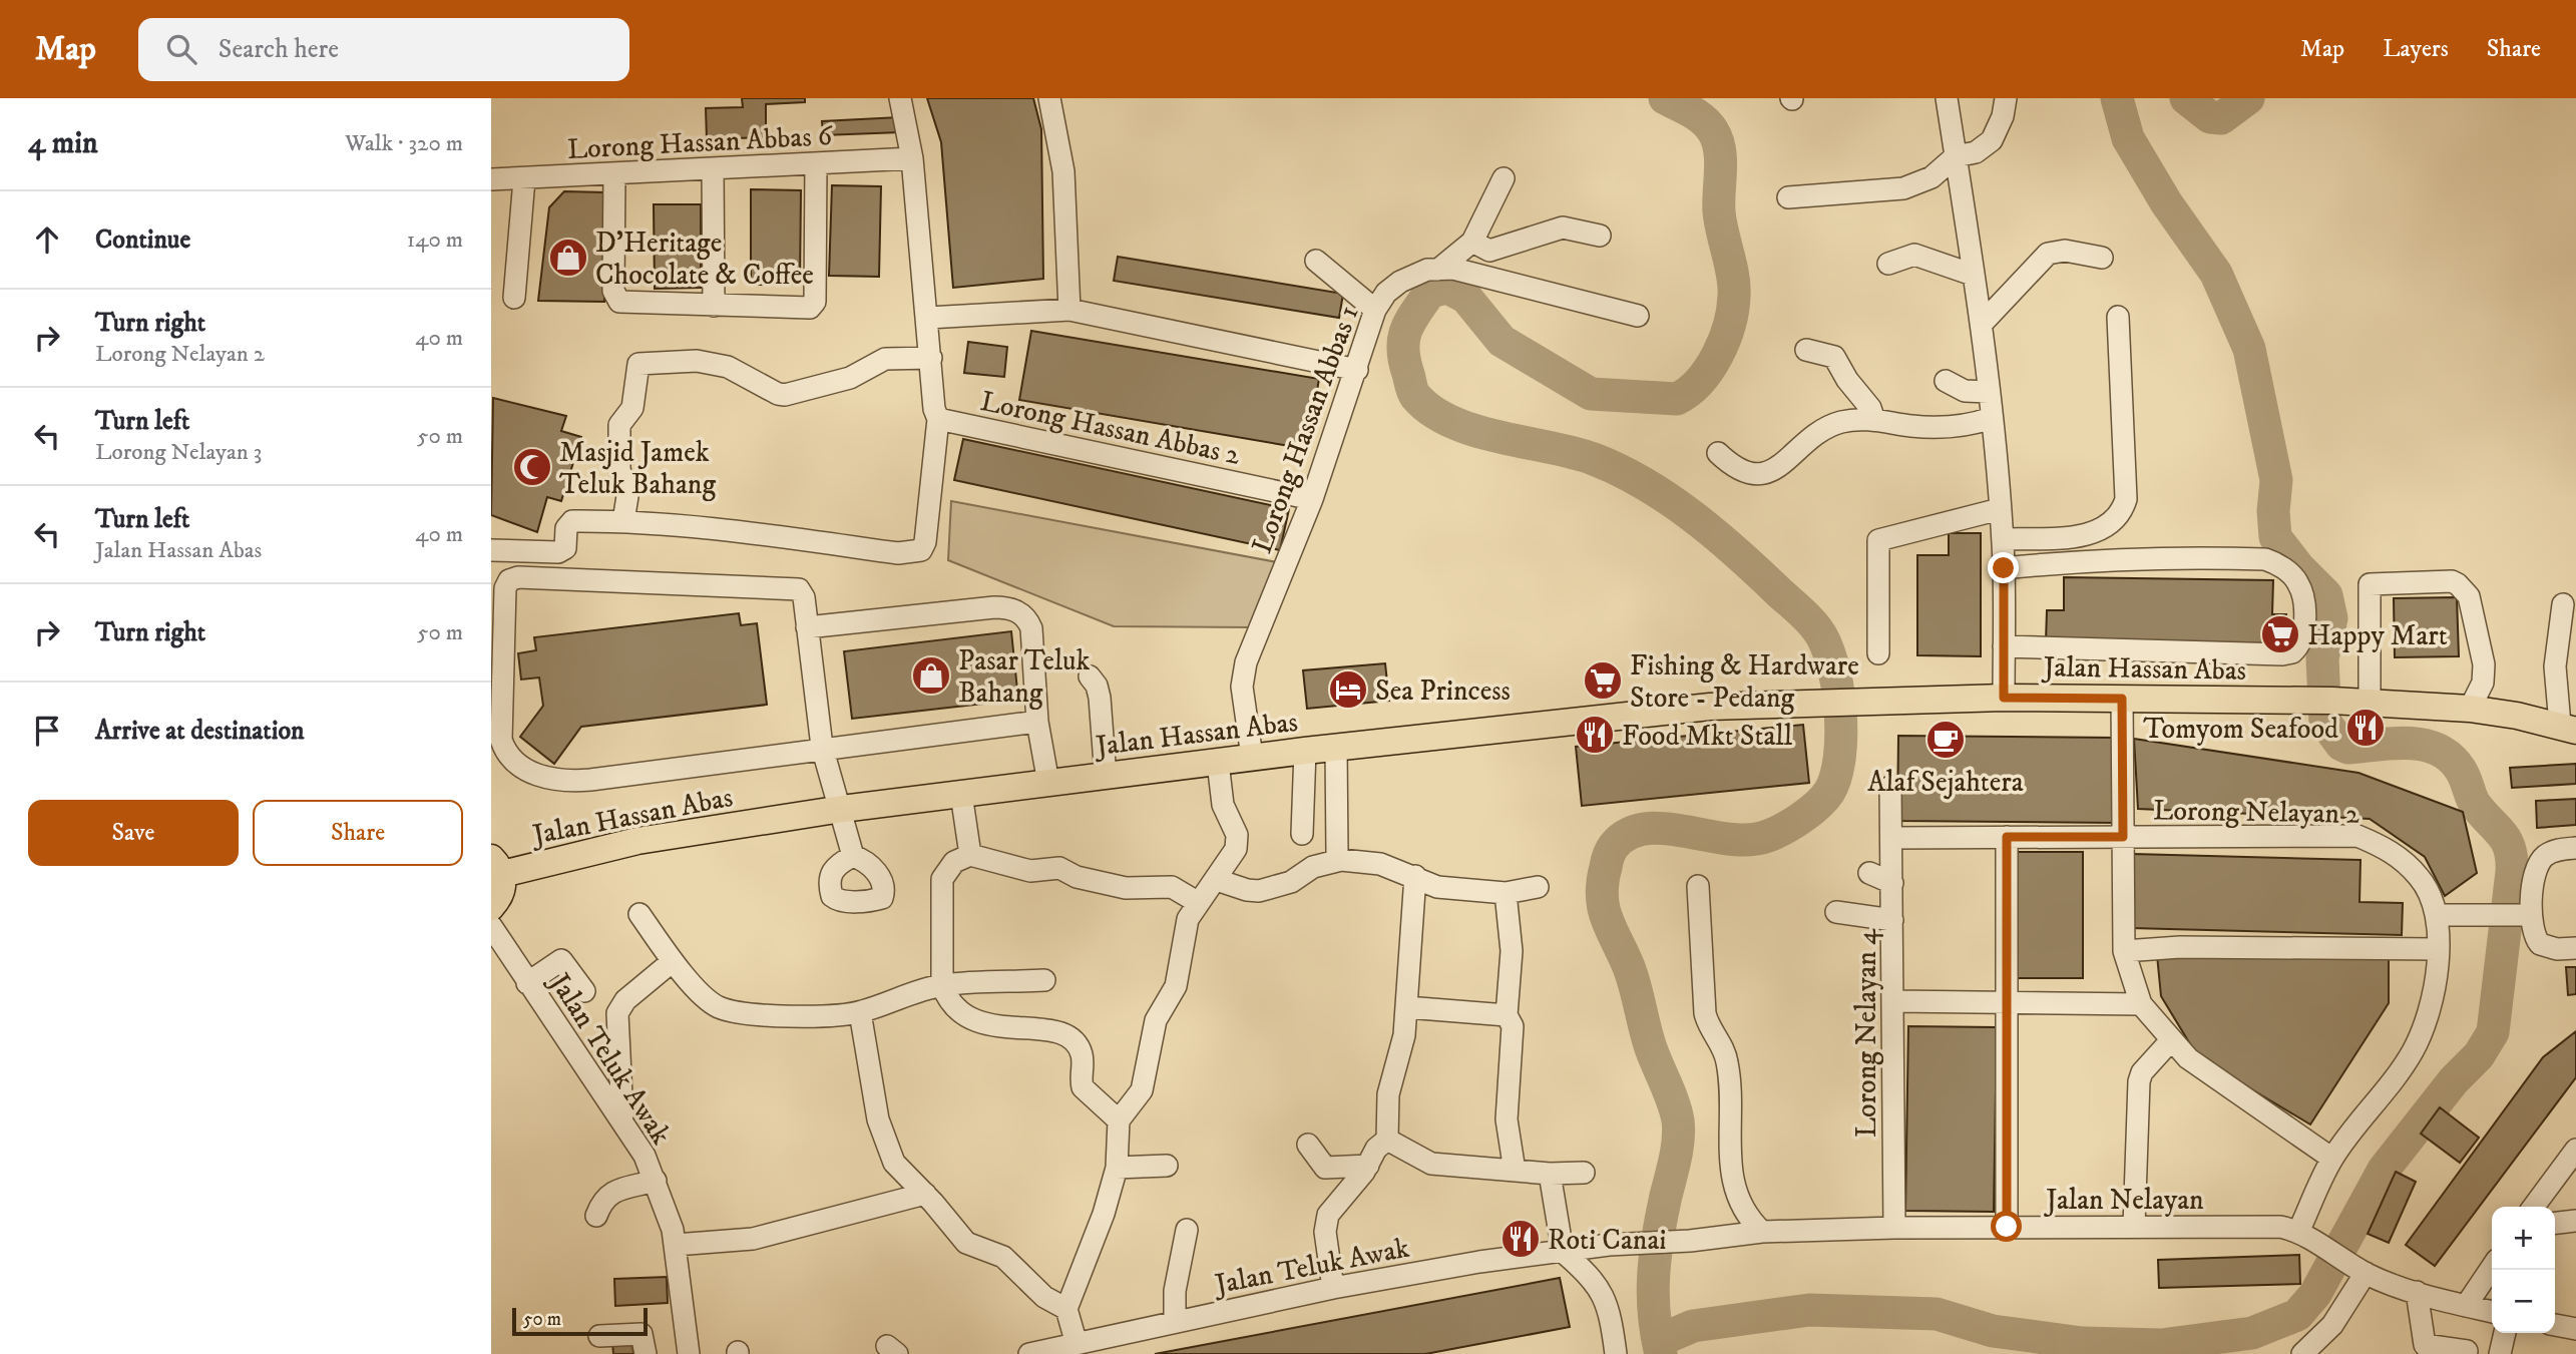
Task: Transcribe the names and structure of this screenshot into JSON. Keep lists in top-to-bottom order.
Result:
{
  "streets": {
    "main road": ["Jalan Hassan Abas"],
    "street": [
      "Lorong Hassan Abbas 6",
      "Lorong Hassan Abbas 2",
      "Lorong Hassan Abbas 1",
      "Lorong Nelayan 2",
      "Lorong Nelayan 4",
      "Jalan Teluk Awak",
      "Jalan Nelayan"
    ]
  },
  "crossings": [
    ["Lorong Hassan Abbas 2", "Lorong Hassan Abbas 1"],
    ["Lorong Hassan Abbas 1", "Jalan Hassan Abas"],
    ["Lorong Nelayan 2", "Lorong Nelayan 4"],
    ["Lorong Nelayan 2", "Jalan Nelayan"],
    ["Lorong Nelayan 4", "Jalan Nelayan"],
    ["Jalan Teluk Awak", "Jalan Nelayan"]
  ],
  "places": {
    "shop": ["D'Heritage Chocolate & Coffee", "Pasar Teluk Bahang"],
    "mosque": ["Masjid Jamek Teluk Bahang"],
    "supermarket": ["Happy Mart", "Fishing & Hardware Store - Pedang"],
    "hotel": ["Sea Princess"],
    "restaurant": ["Tomyom Seafood", "Food Mkt Stall", "Roti Canai"],
    "cafe": ["Alaf Sejahtera"]
  },
  "scale_bar": "50 m",
  "page": {
    "header": "Map",
    "search": "Search here",
    "nav": ["Map", "Layers", "Share"],
    "heading": ["4 min", "Walk · 320 m"],
    "list": [
      ["Continue", "140 m"],
      ["Turn right", "Lorong Nelayan 2", "40 m"],
      ["Turn left", "Lorong Nelayan 3", "50 m"],
      ["Turn left", "Jalan Hassan Abas", "40 m"],
      ["Turn right", "50 m"],
      "Arrive at destination"
    ],
    "buttons": ["Save", "Share"],
    "map_buttons": ["+", "−"],
    "scale": "50 m"
  }
}
